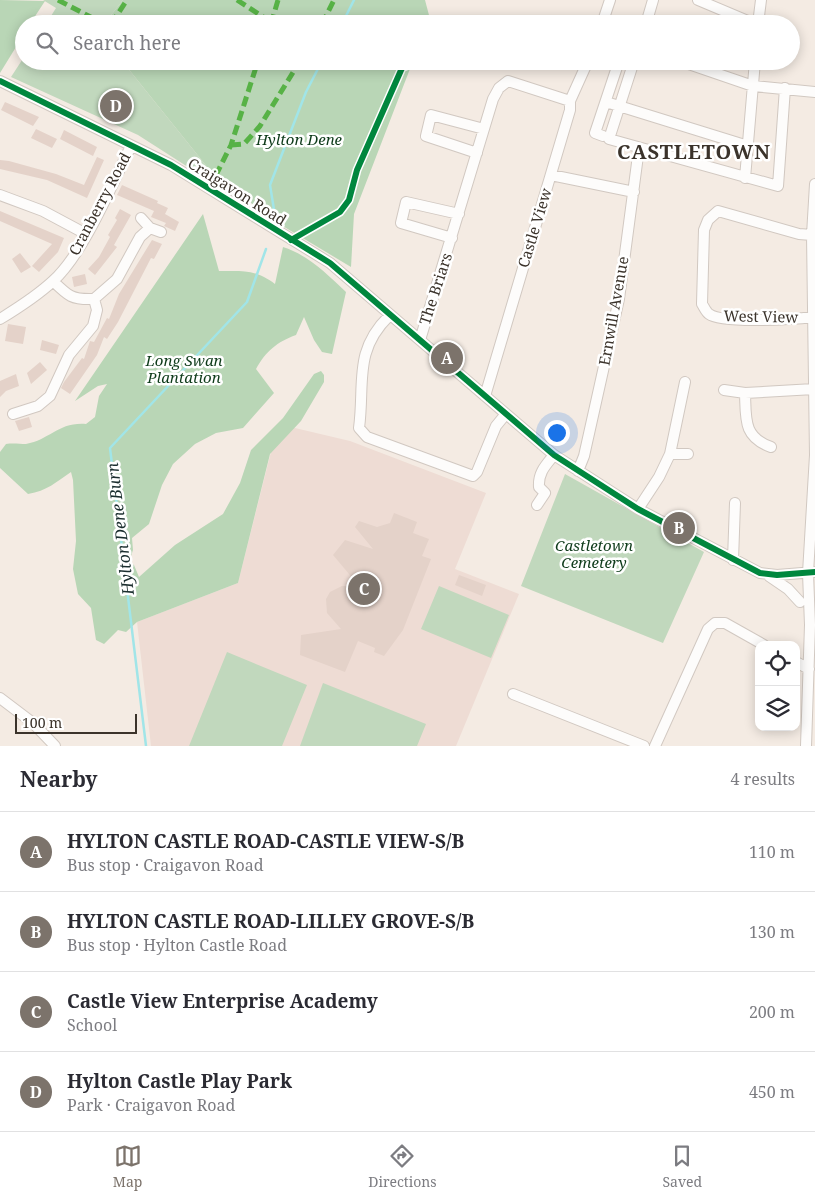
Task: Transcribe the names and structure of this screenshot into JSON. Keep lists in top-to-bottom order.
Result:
{
  "streets": {
    "street": [
      "Craigavon Road",
      "Cranberry Road",
      "Castle View",
      "The Briars",
      "Ernwill Avenue",
      "West View"
    ]
  },
  "crossings": [
    ["Craigavon Road", "Cranberry Road"],
    ["Craigavon Road", "Castle View"],
    ["Craigavon Road", "The Briars"],
    ["Craigavon Road", "Ernwill Avenue"],
    ["Castle View", "The Briars"]
  ],
  "districts": ["CASTLETOWN"],
  "water": ["Hylton Dene Burn"],
  "parks": ["Hylton Dene", "Long Swan Plantation", "Castletown Cemetery"],
  "scale_bar": "100 m",
  "page": {
    "search": "Search here",
    "pins": [
      "D",
      "A",
      "B",
      "C"
    ],
    "scale": "100 m",
    "heading": ["Nearby", "4 results"],
    "list": [
      {
        "mark": "A",
        "name": "HYLTON CASTLE ROAD-CASTLE VIEW-S/B",
        "note": "Bus stop · Craigavon Road",
        "value": "110 m"
      },
      {
        "mark": "B",
        "name": "HYLTON CASTLE ROAD-LILLEY GROVE-S/B",
        "note": "Bus stop · Hylton Castle Road",
        "value": "130 m"
      },
      {
        "mark": "C",
        "name": "Castle View Enterprise Academy",
        "note": "School",
        "value": "200 m"
      },
      {
        "mark": "D",
        "name": "Hylton Castle Play Park",
        "note": "Park · Craigavon Road",
        "value": "450 m"
      }
    ],
    "nav": ["Map", "Directions", "Saved"]
  }
}
